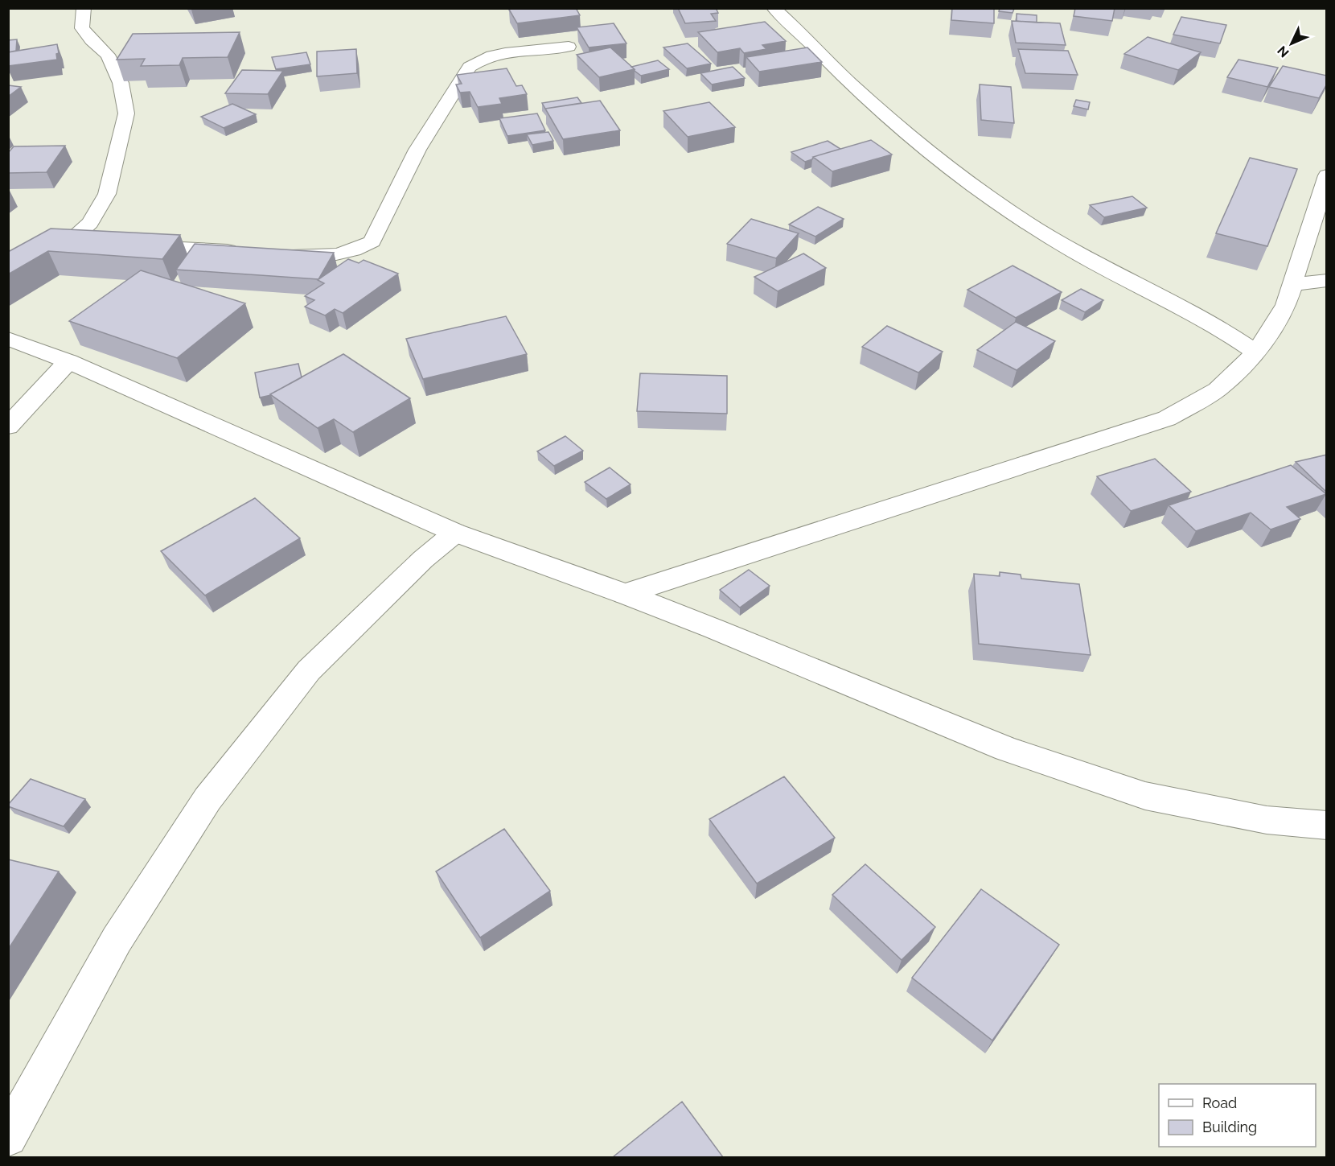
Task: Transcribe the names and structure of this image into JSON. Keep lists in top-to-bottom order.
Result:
{
  "legend": ["Road", "Building"],
  "north": "bottom left"
}
